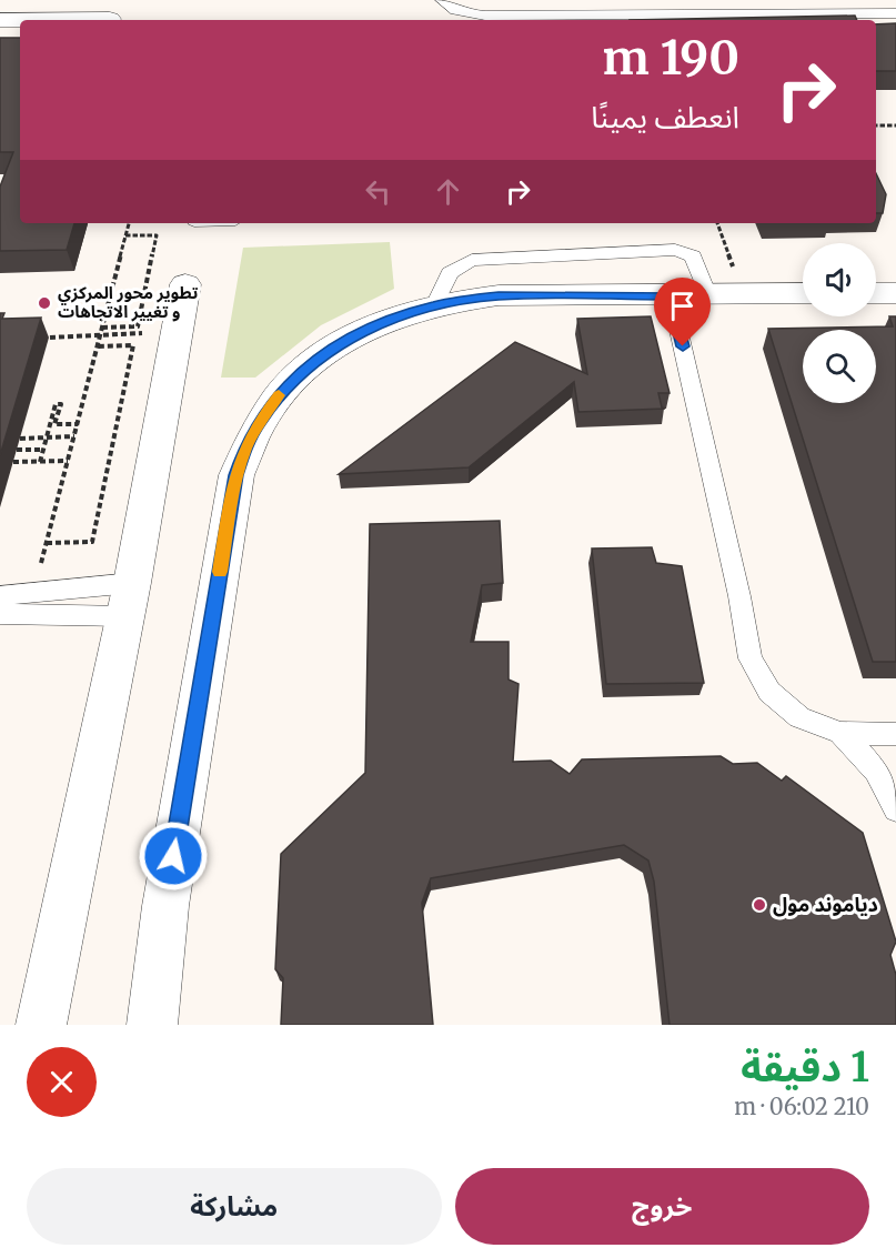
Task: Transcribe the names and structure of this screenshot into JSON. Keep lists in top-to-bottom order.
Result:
{
  "places": ["تطوير محور المركزي و تغيير الاتجاهات", "دياموند مول"],
  "page": {
    "turn": ["190 m", "انعطف يمينًا"],
    "heading": ["1 دقيقة", "210 m · 06:02"],
    "buttons": ["خروج", "مشاركة"]
  }
}
